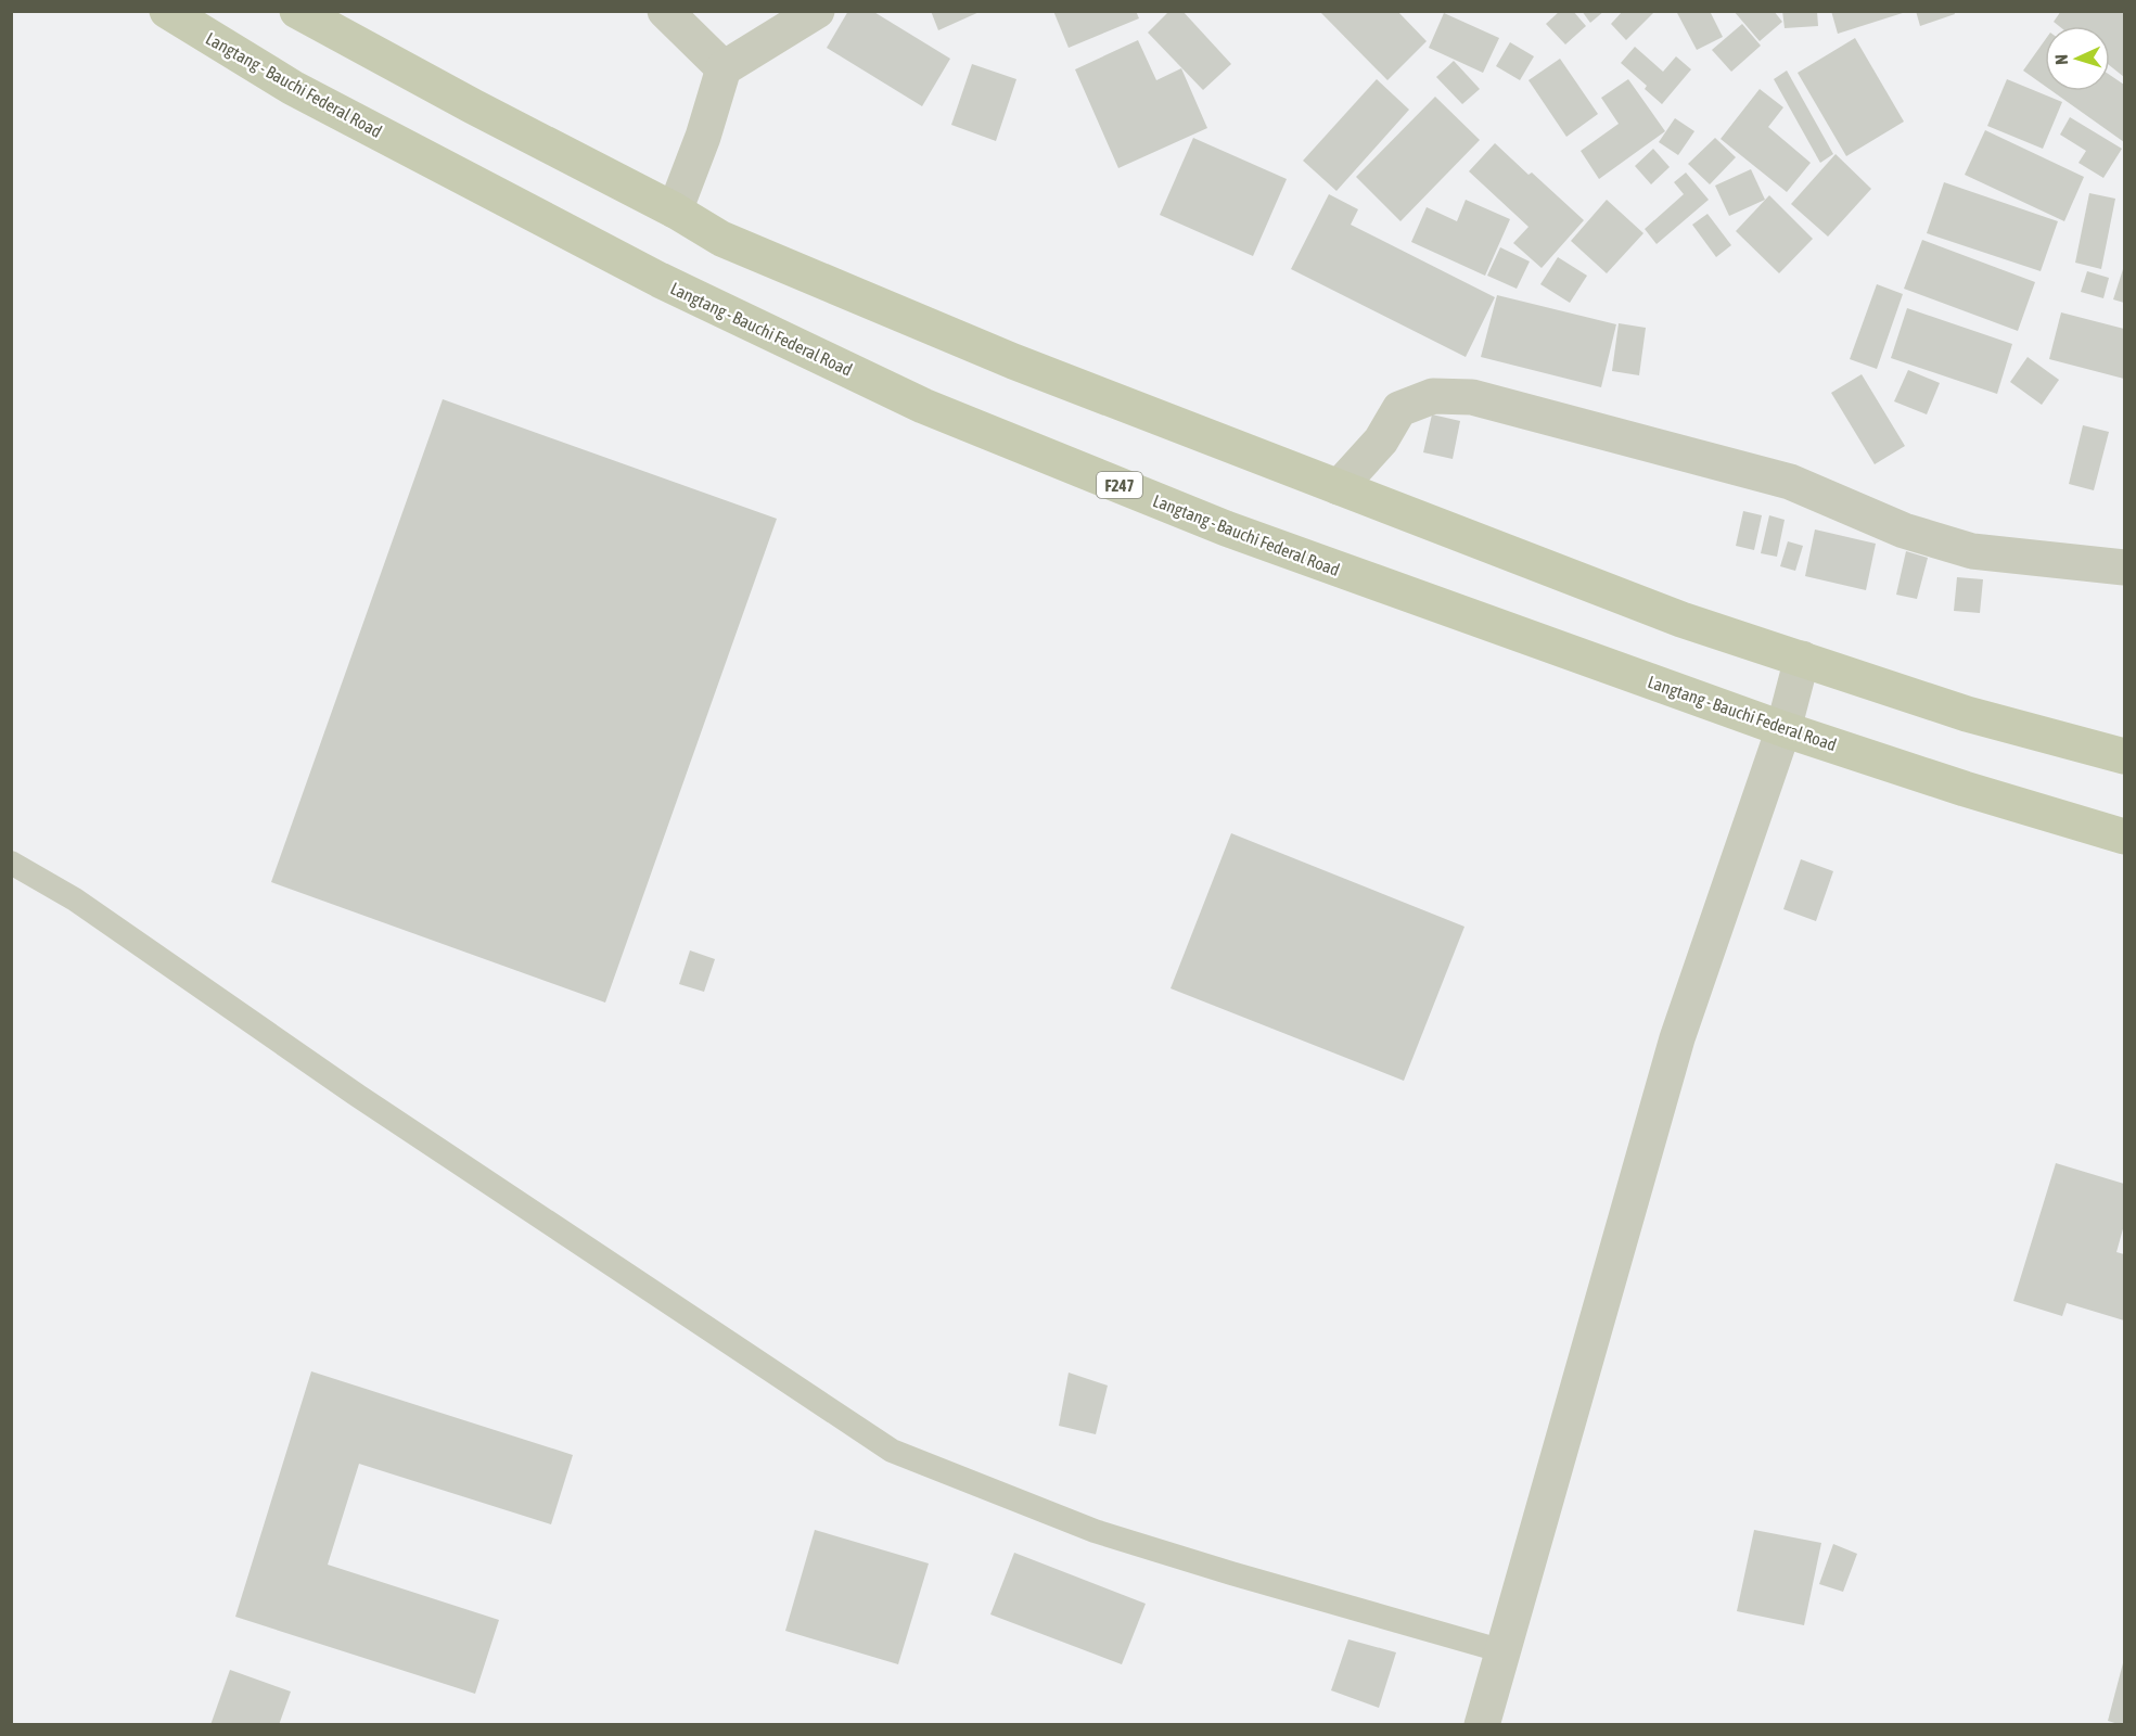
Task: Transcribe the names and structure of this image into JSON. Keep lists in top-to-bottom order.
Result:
{
  "streets": {
    "main road": ["Langtang - Bauchi Federal Road", "F247"]
  },
  "north": "left"
}
